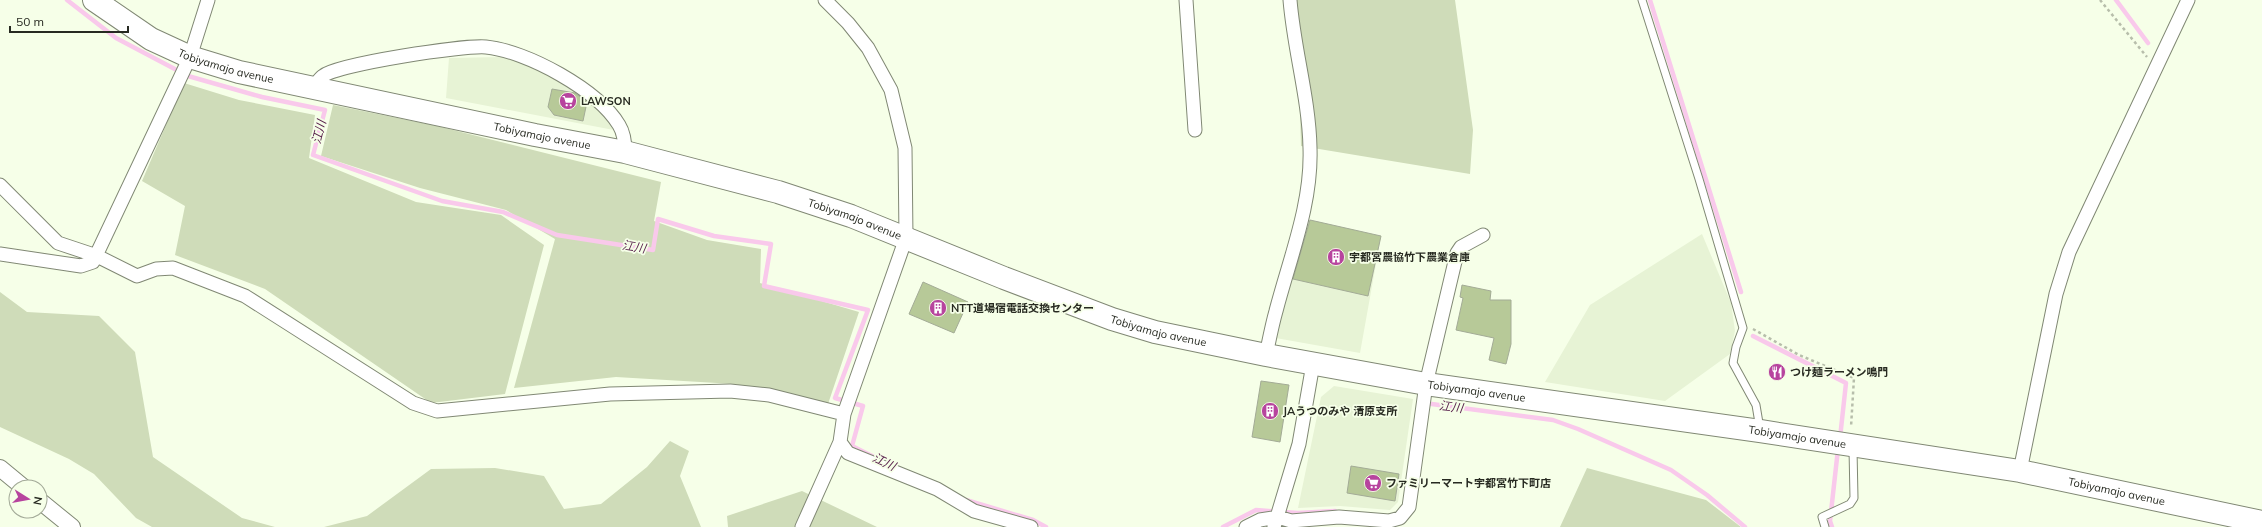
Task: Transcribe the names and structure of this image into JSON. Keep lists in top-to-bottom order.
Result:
{
  "streets": {
    "highway": ["Tobiyamajo avenue"]
  },
  "water": ["江川"],
  "places": {
    "supermarket": ["LAWSON", "ファミリーマート宇都宮竹下町店"],
    "building": ["宇都宮農協竹下農業倉庫", "NTT道場宿電話交換センター", "JAうつのみや 清原支所"],
    "restaurant": ["つけ麺ラーメン鳴門"]
  },
  "scale_bar": "50 m",
  "north": "right"
}
